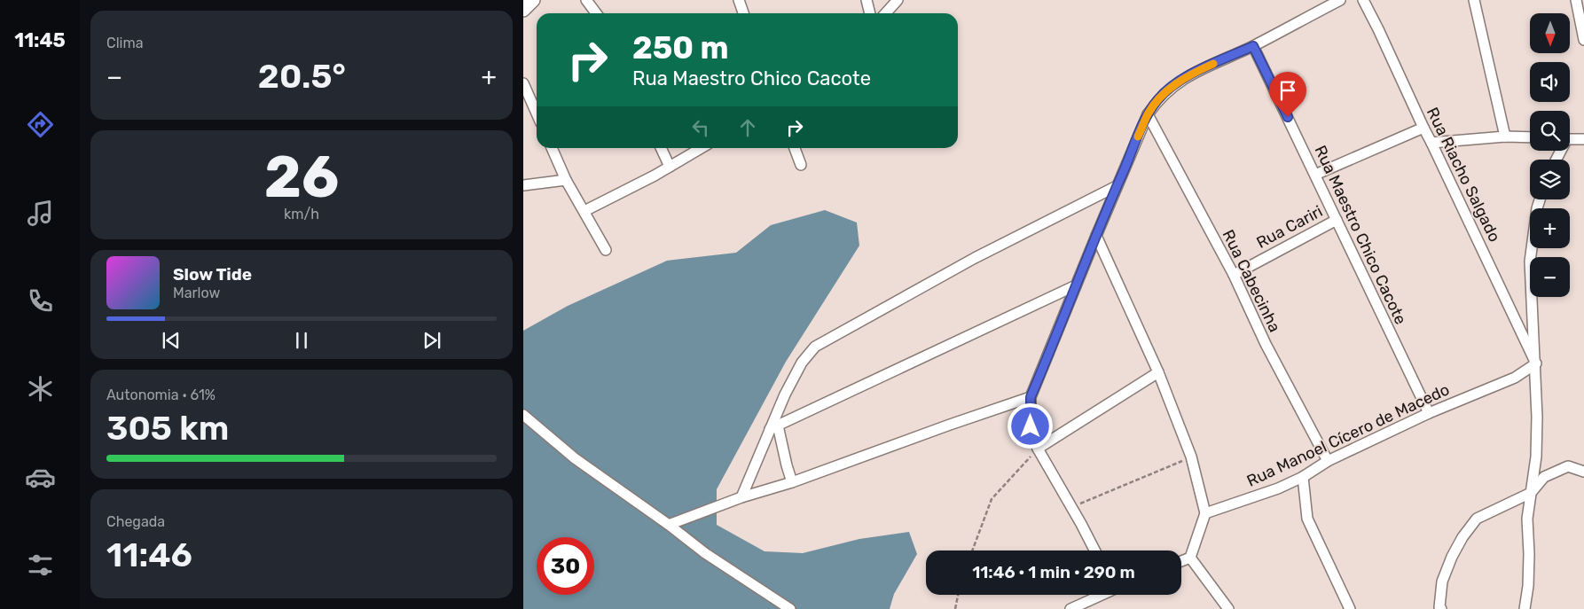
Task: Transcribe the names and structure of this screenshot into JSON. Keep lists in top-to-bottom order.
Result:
{
  "streets": {
    "street": [
      "Rua Riacho Salgado",
      "Rua Cariri",
      "Rua Maestro Chico Cacote",
      "Rua Cabecinha",
      "Rua Manoel Cícero de Macedo"
    ]
  },
  "crossings": [
    ["Rua Riacho Salgado", "Rua Manoel Cícero de Macedo"],
    ["Rua Cariri", "Rua Maestro Chico Cacote"],
    ["Rua Cariri", "Rua Cabecinha"],
    ["Rua Maestro Chico Cacote", "Rua Manoel Cícero de Macedo"],
    ["Rua Cabecinha", "Rua Manoel Cícero de Macedo"]
  ],
  "north": "bottom",
  "page": {
    "tabs": "11:45",
    "tile": [
      "Clima",
      ["26", "km/h"],
      ["Autonomia · 61%", "305 km"],
      ["Chegada", "11:46"]
    ],
    "map_buttons": ["+", "−"],
    "turn": ["250 m", "Rua Maestro Chico Cacote"],
    "heat": ["−", "20.5°", "+"],
    "song": ["Slow Tide", "Marlow"],
    "limit": "30",
    "trip": "11:46 · 1 min · 290 m"
  }
}
